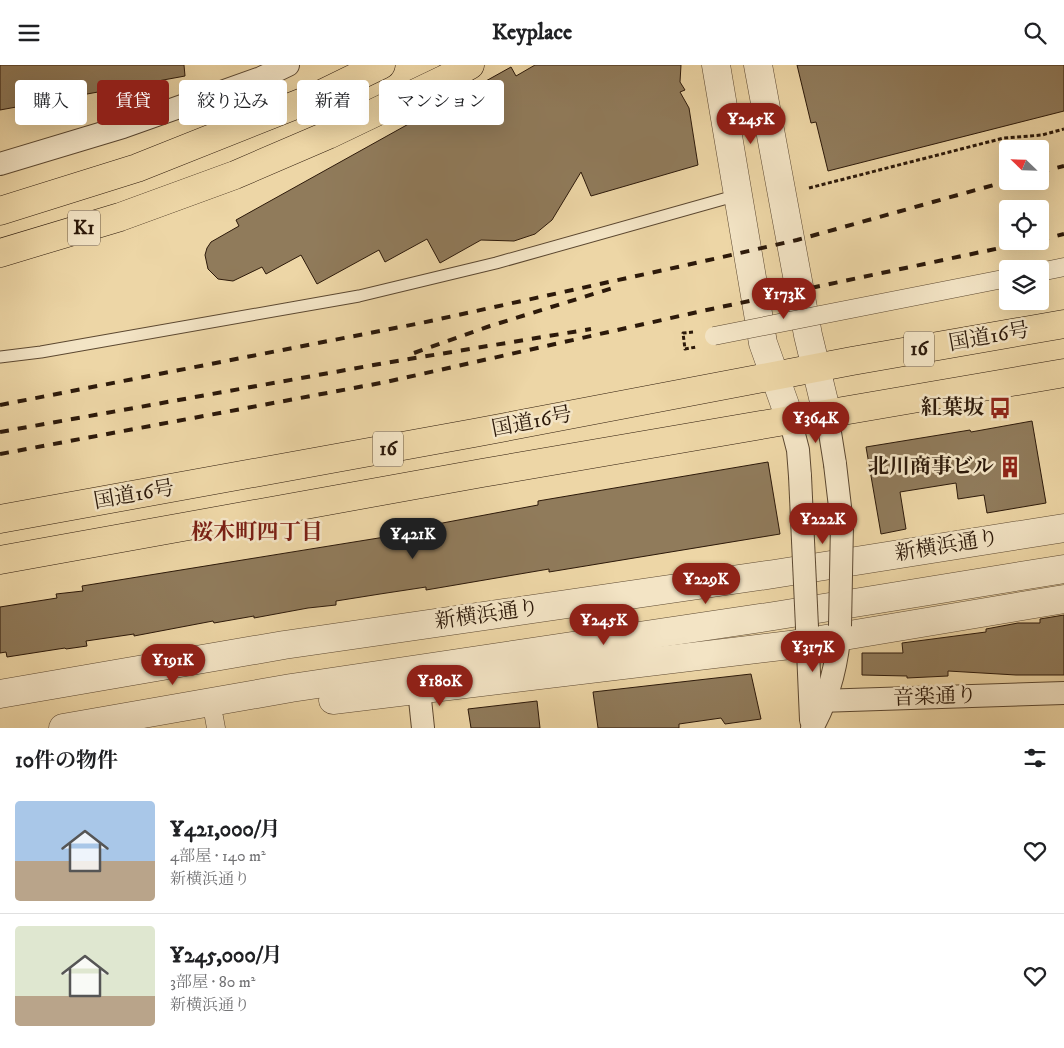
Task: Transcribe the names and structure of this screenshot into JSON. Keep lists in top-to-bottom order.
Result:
{
  "streets": {
    "highway": ["K1", "国道16号", "16"],
    "street": ["新横浜通り", "音楽通り"]
  },
  "districts": ["桜木町四丁目"],
  "places": {
    "bus stop": ["紅葉坂"],
    "building": ["北川商事ビル"]
  },
  "north": "top left",
  "page": {
    "header": "Keyplace",
    "chip": [
      "購入",
      "賃貸",
      "絞り込み",
      "新着",
      "マンション"
    ],
    "price": [
      "¥245K",
      "¥173K",
      "¥364K",
      "¥222K",
      "¥421K",
      "¥229K",
      "¥245K",
      "¥317K",
      "¥191K",
      "¥180K"
    ],
    "heading": "10件の物件",
    "list": [
      {
        "name": "¥421,000/月",
        "note": "4部屋 · 140 m² · 新横浜通り"
      },
      {
        "name": "¥245,000/月",
        "note": "3部屋 · 80 m² · 新横浜通り"
      }
    ]
  }
}
